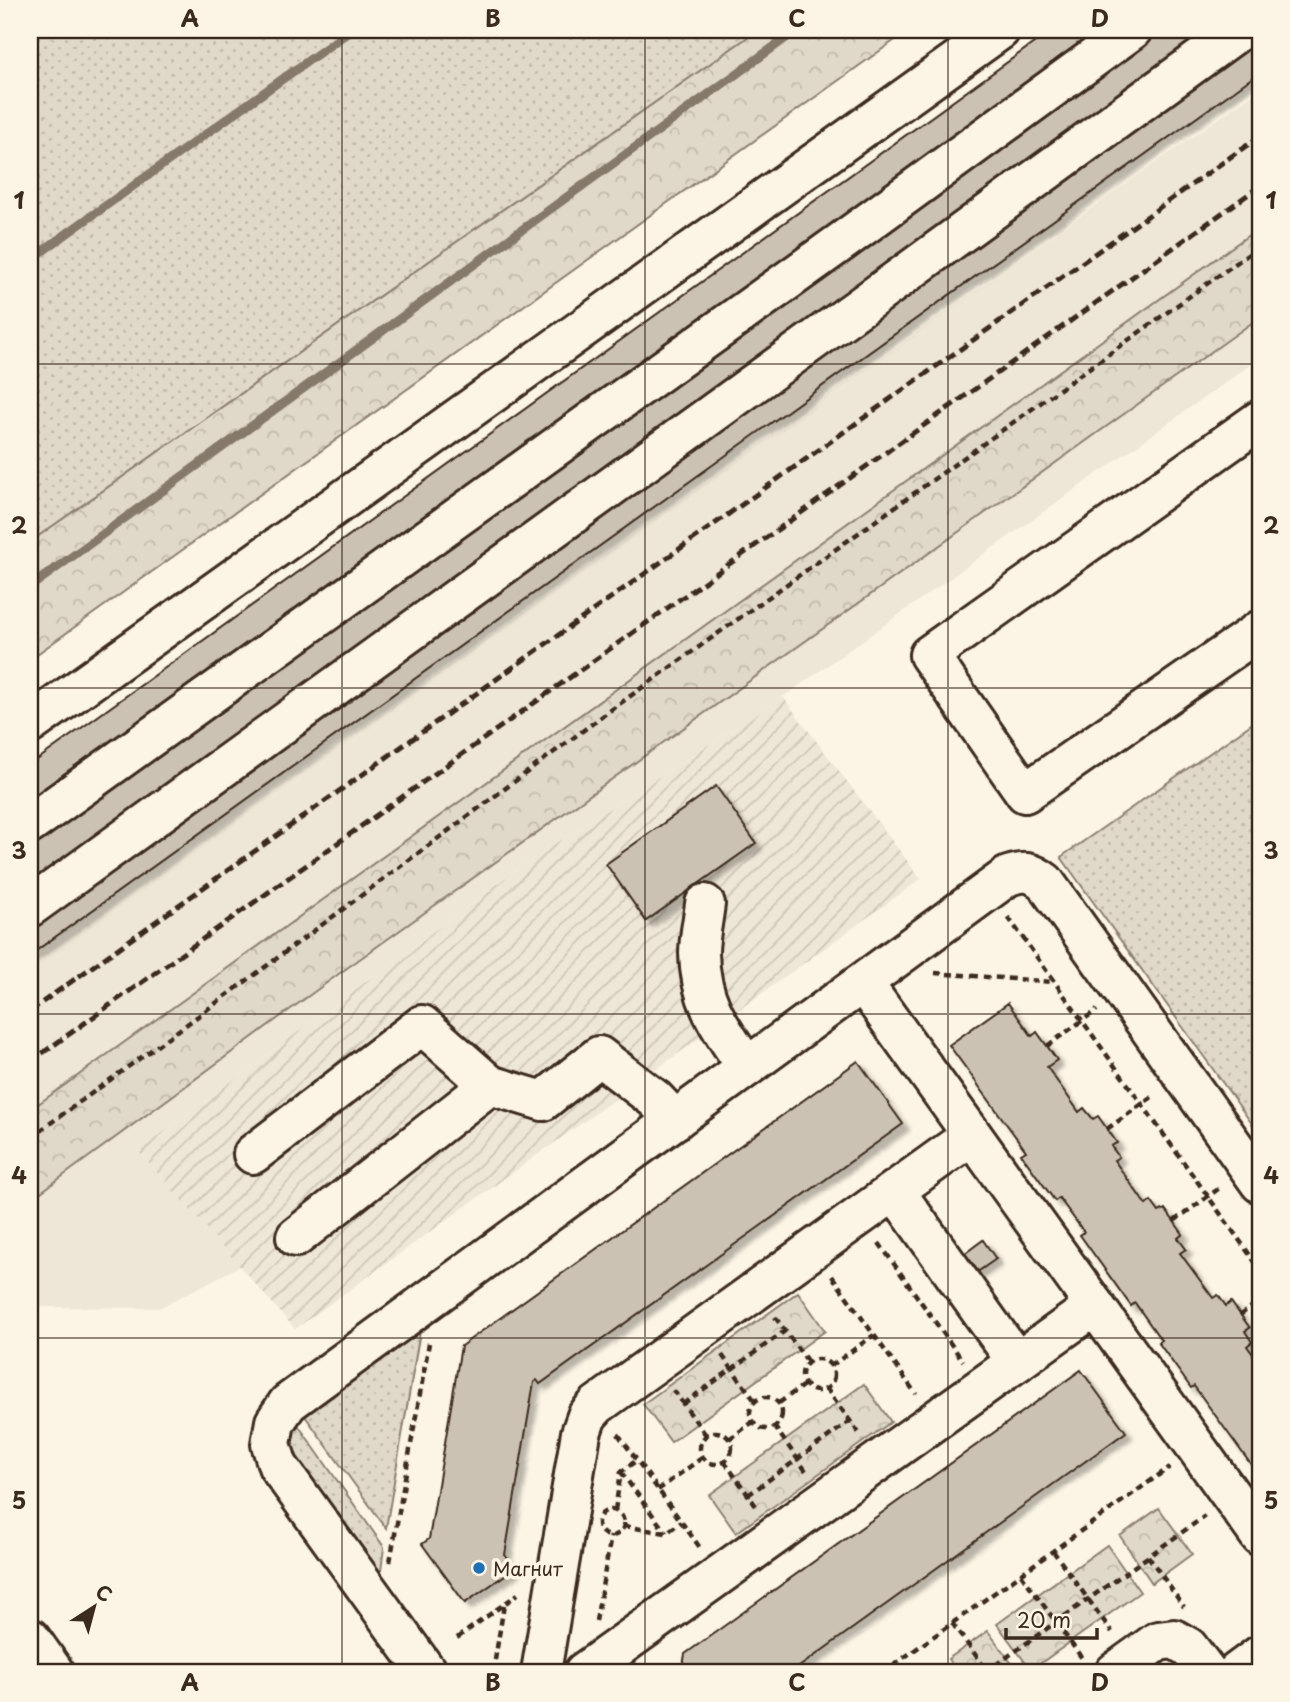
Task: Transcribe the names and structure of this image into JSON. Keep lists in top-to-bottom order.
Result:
{
  "places": ["Магнит"],
  "scale_bar": "20 m",
  "north": "top right",
  "grid": {
    "columns": [
      "A",
      "B",
      "C",
      "D"
    ],
    "rows": [
      "1",
      "2",
      "3",
      "4",
      "5"
    ]
  }
}
